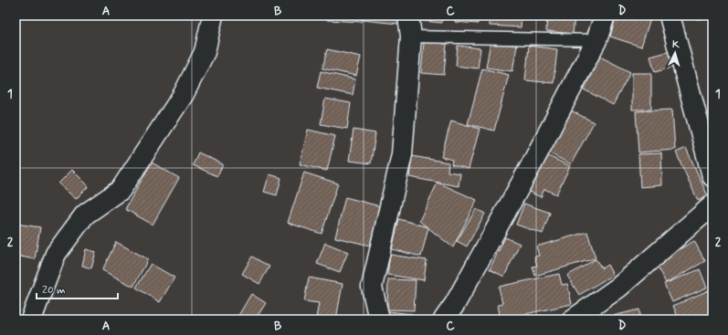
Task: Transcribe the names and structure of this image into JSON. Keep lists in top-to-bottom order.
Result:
{
  "scale_bar": "20 m",
  "north": "top",
  "grid": {
    "columns": [
      "A",
      "B",
      "C",
      "D"
    ],
    "rows": ["1", "2"]
  }
}
